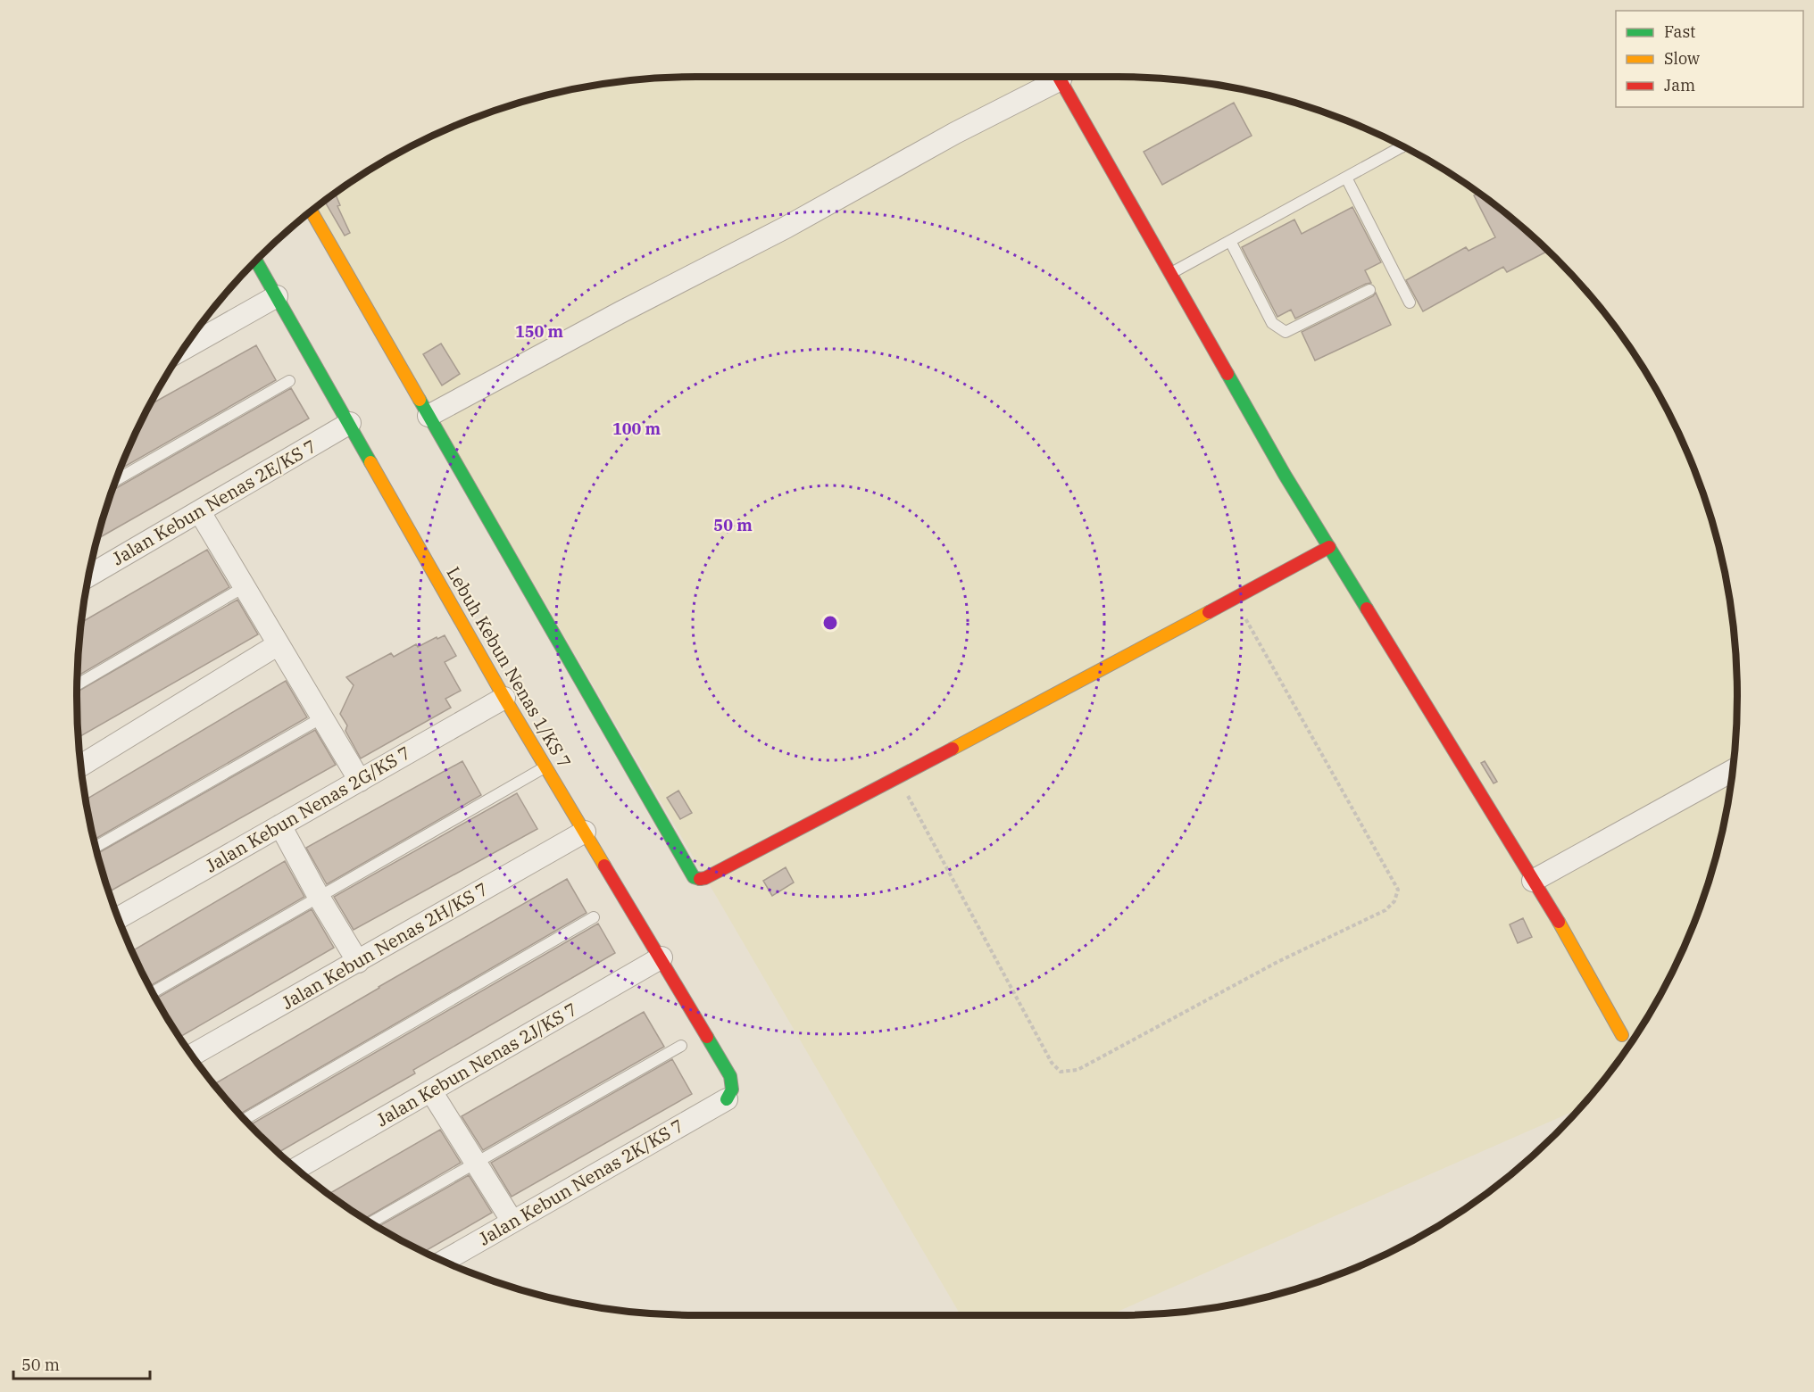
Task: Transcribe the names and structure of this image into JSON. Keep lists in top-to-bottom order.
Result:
{
  "streets": {
    "street": [
      "Jalan Kebun Nenas 2E/KS 7",
      "Lebuh Kebun Nenas 1/KS 7",
      "Jalan Kebun Nenas 2G/KS 7",
      "Jalan Kebun Nenas 2H/KS 7",
      "Jalan Kebun Nenas 2J/KS 7",
      "Jalan Kebun Nenas 2K/KS 7"
    ]
  },
  "crossings": [
    ["Jalan Kebun Nenas 2E/KS 7", "Lebuh Kebun Nenas 1/KS 7"],
    ["Lebuh Kebun Nenas 1/KS 7", "Jalan Kebun Nenas 2G/KS 7"],
    ["Lebuh Kebun Nenas 1/KS 7", "Jalan Kebun Nenas 2H/KS 7"],
    ["Lebuh Kebun Nenas 1/KS 7", "Jalan Kebun Nenas 2J/KS 7"],
    ["Lebuh Kebun Nenas 1/KS 7", "Jalan Kebun Nenas 2K/KS 7"]
  ],
  "legend": ["Fast", "Slow", "Jam"],
  "scale_bar": "50 m",
  "rings": ["150 m", "100 m", "50 m"]
}
